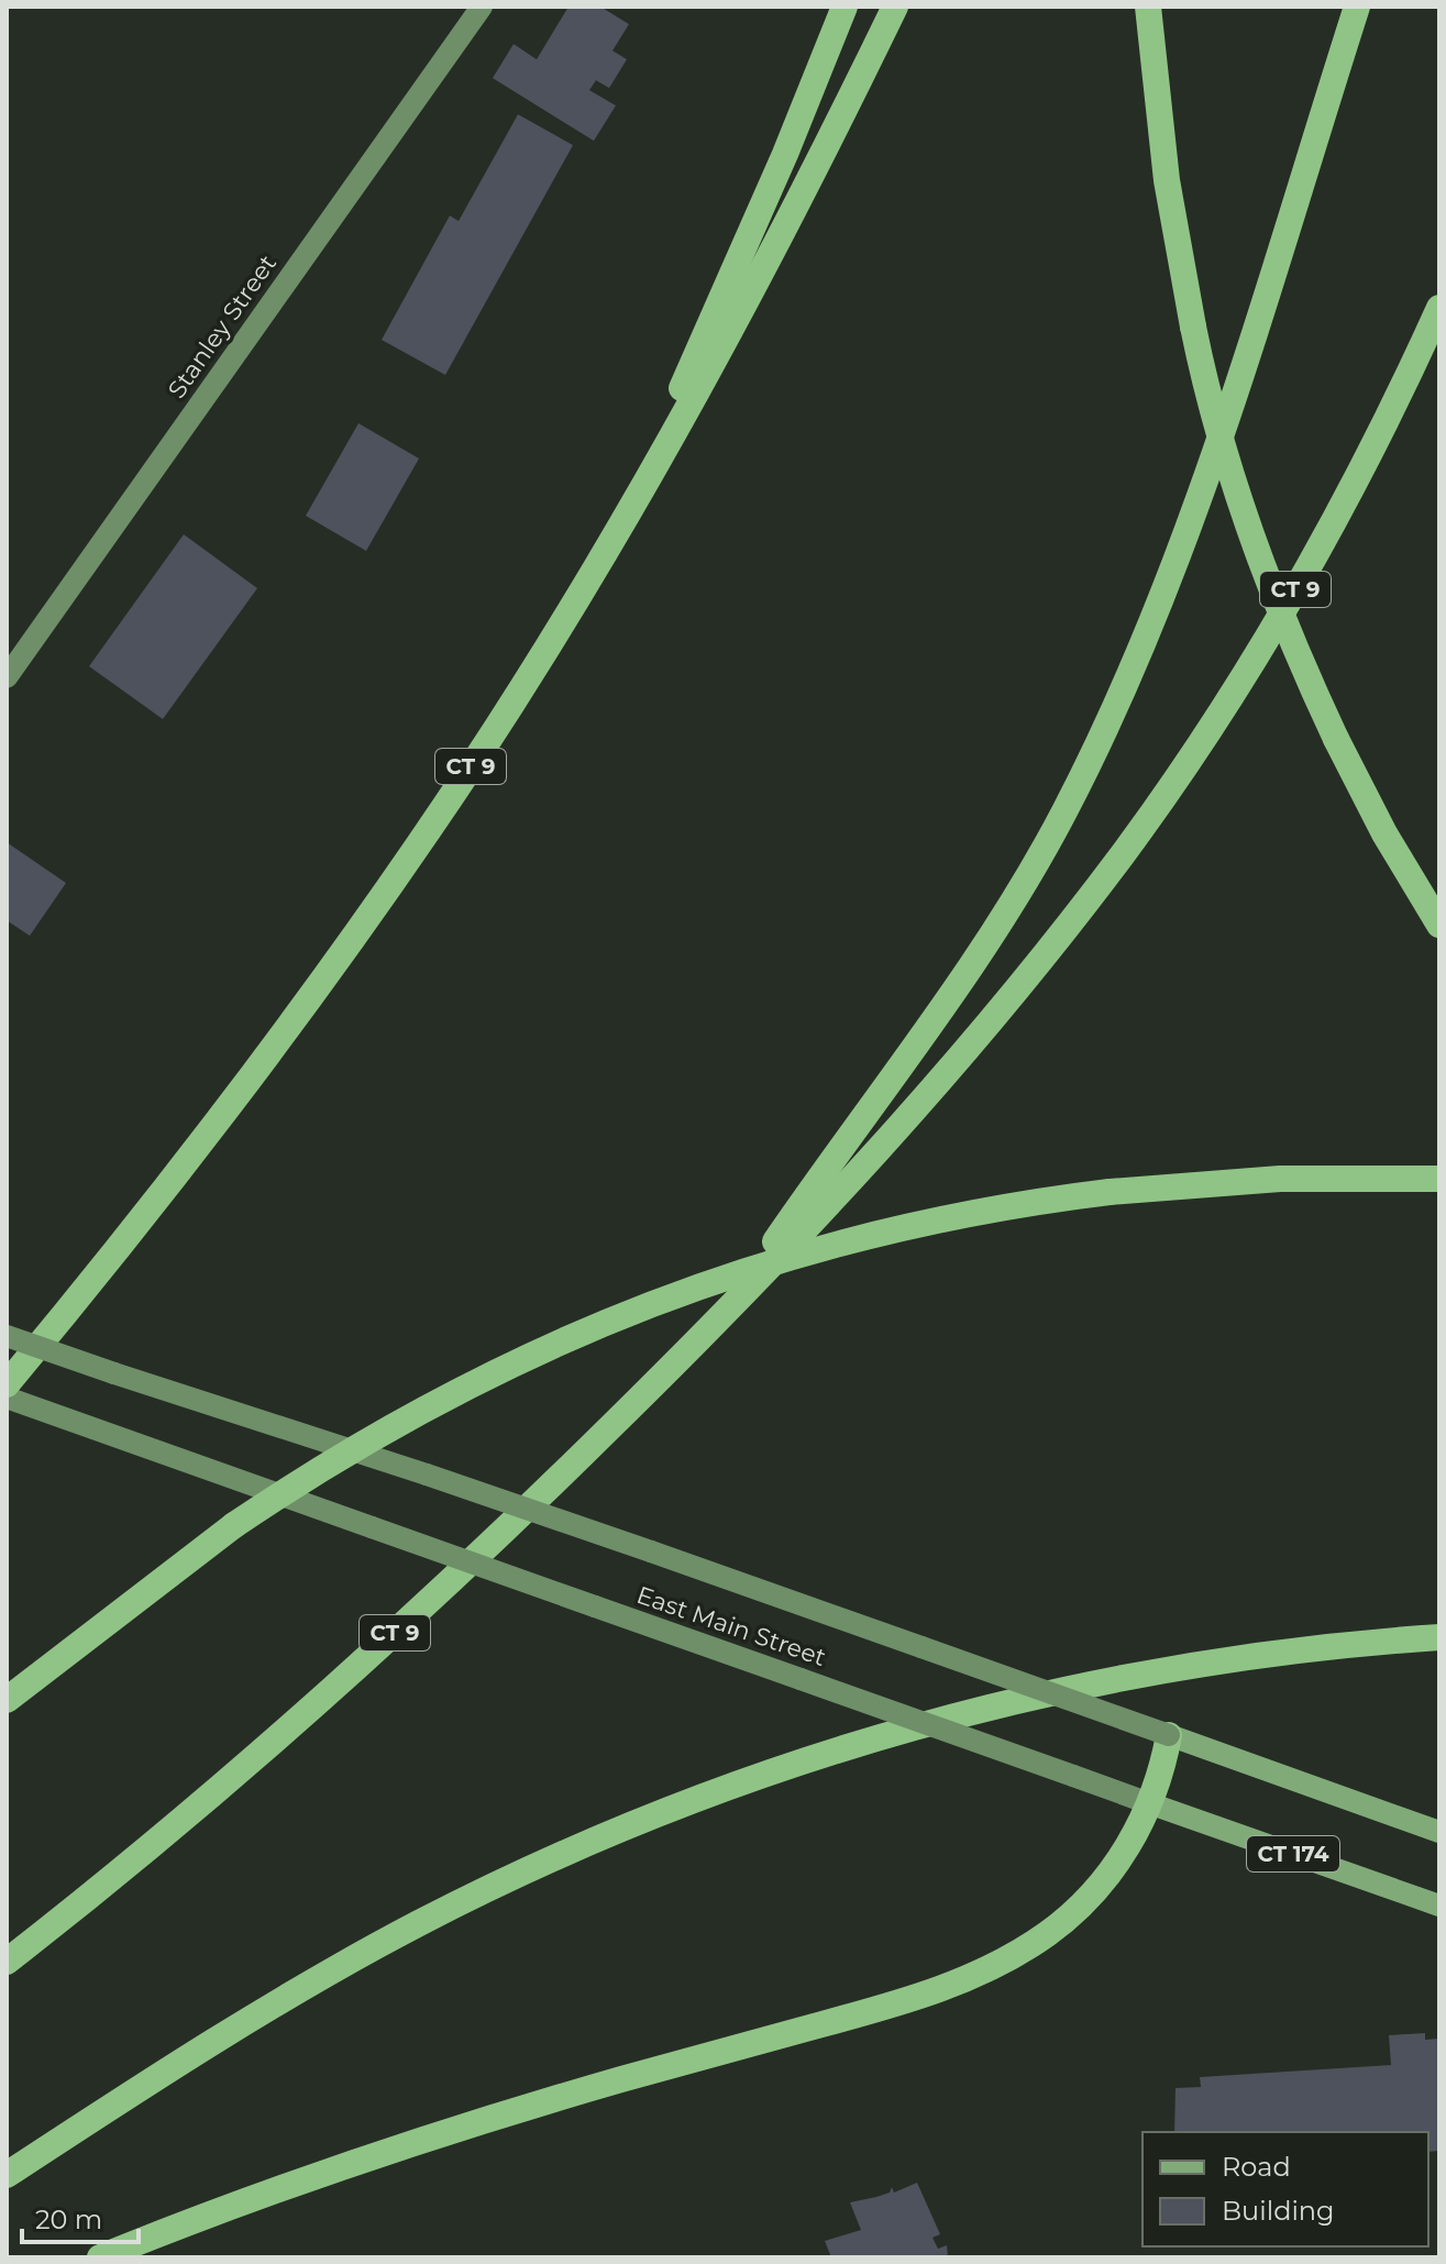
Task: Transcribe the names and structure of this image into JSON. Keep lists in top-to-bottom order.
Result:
{
  "streets": {
    "highway": ["CT 9"],
    "main road": ["Stanley Street", "East Main Street", "CT 174"]
  },
  "legend": ["Road", "Building"],
  "scale_bar": "20 m"
}
